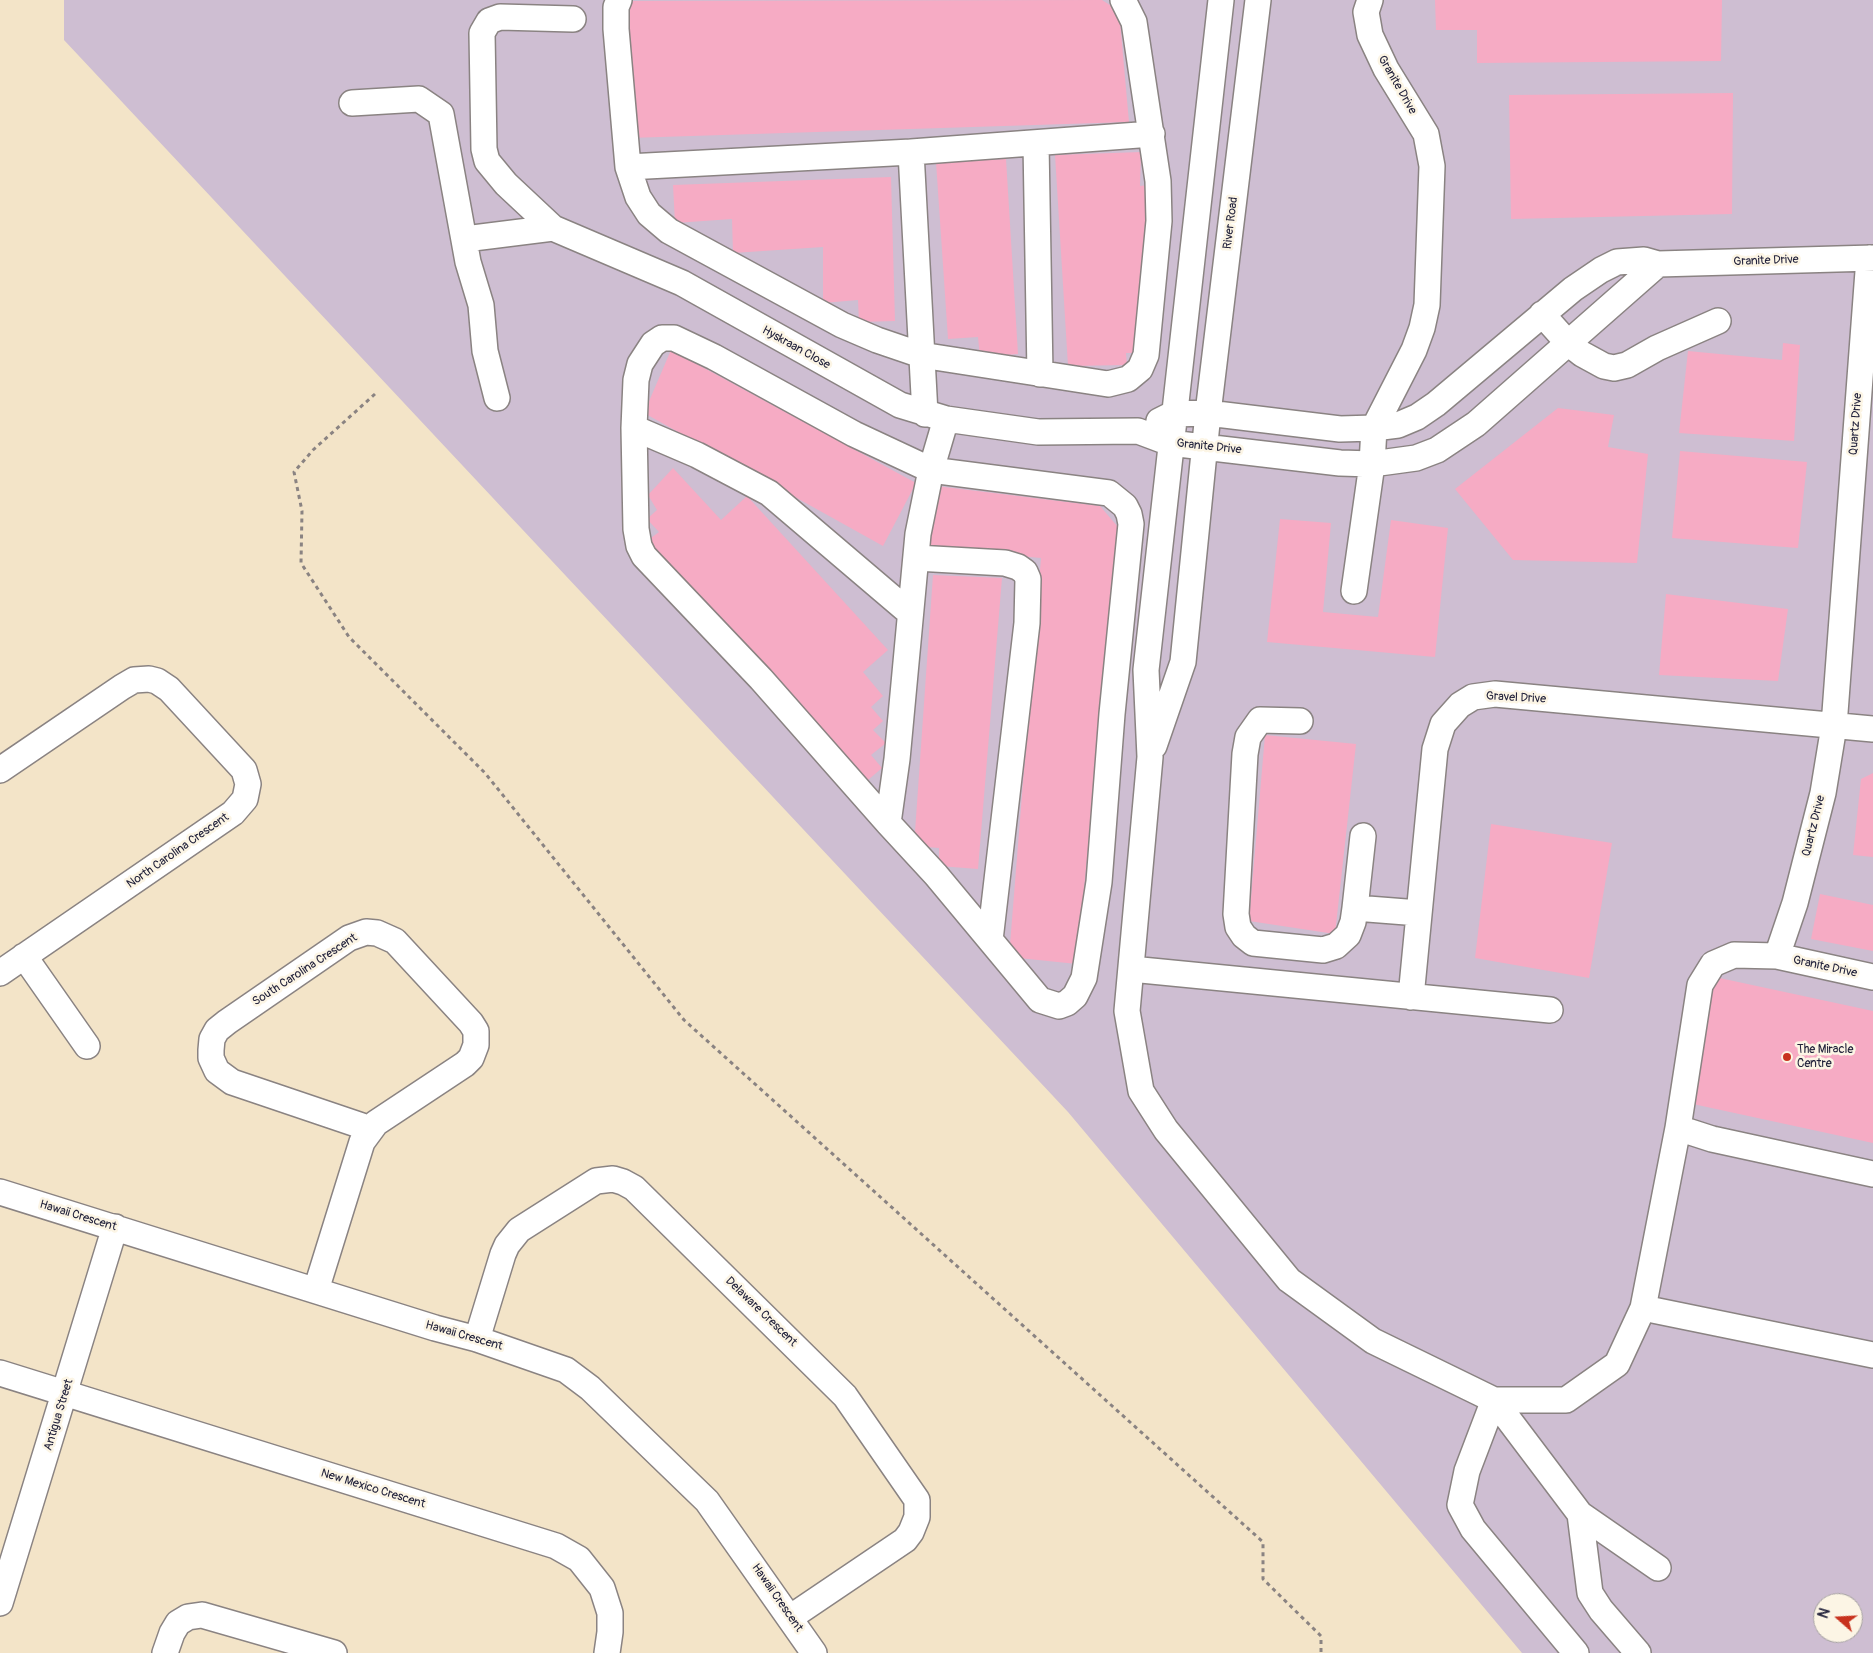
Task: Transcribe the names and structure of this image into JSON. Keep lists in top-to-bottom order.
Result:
{
  "streets": {
    "street": [
      "Granite Drive",
      "River Road",
      "Hyskraan Close",
      "Quartz Drive",
      "Gravel Drive",
      "North Carolina Crescent",
      "South Carolina Crescent",
      "Hawaii Crescent",
      "Delaware Crescent",
      "Antigua Street",
      "New Mexico Crescent"
    ]
  },
  "crossings": [
    ["Granite Drive", "River Road"],
    ["Granite Drive", "Hyskraan Close"],
    ["Granite Drive", "Quartz Drive"],
    ["Quartz Drive", "Gravel Drive"],
    ["South Carolina Crescent", "Hawaii Crescent"],
    ["Hawaii Crescent", "Delaware Crescent"],
    ["Hawaii Crescent", "Antigua Street"],
    ["Antigua Street", "New Mexico Crescent"]
  ],
  "places": ["The Miracle Centre"],
  "north": "left"
}
